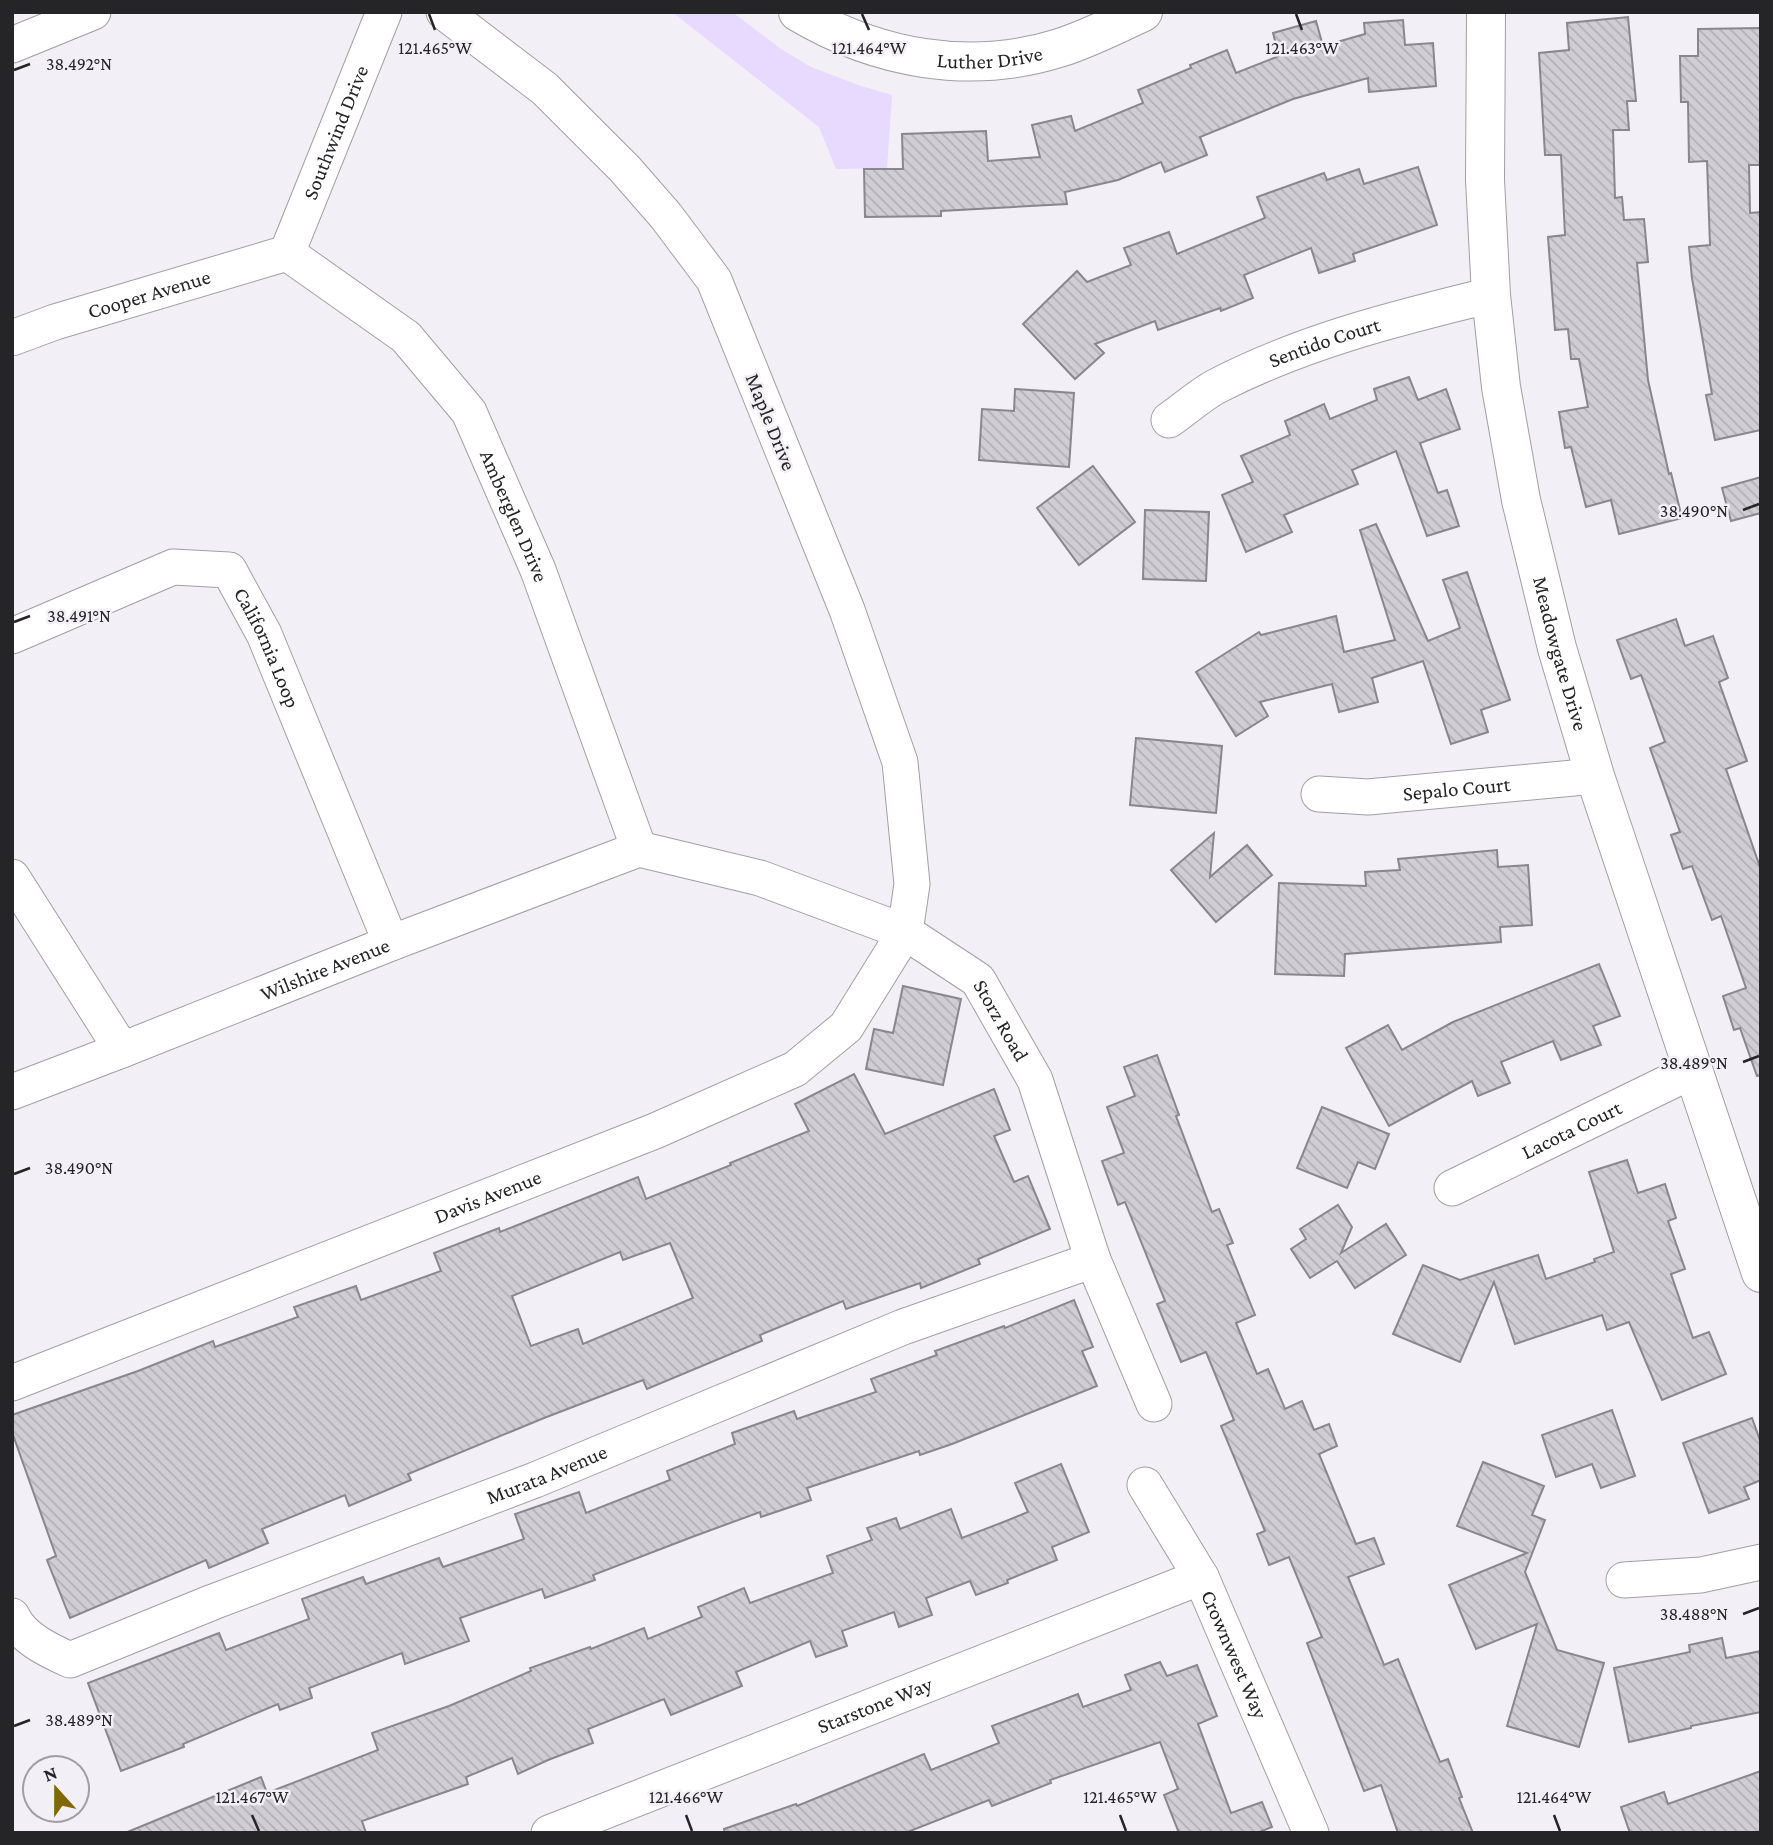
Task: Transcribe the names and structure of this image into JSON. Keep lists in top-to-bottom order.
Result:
{
  "streets": {
    "street": [
      "Luther Drive",
      "Southwind Drive",
      "Cooper Avenue",
      "Sentido Court",
      "Maple Drive",
      "Amberglen Drive",
      "California Loop",
      "Meadowgate Drive",
      "Sepalo Court",
      "Wilshire Avenue",
      "Storz Road",
      "Lacota Court",
      "Davis Avenue",
      "Murata Avenue",
      "Crownwest Way",
      "Starstone Way"
    ]
  },
  "crossings": [
    ["Southwind Drive", "Cooper Avenue"],
    ["Southwind Drive", "Amberglen Drive"],
    ["Cooper Avenue", "Amberglen Drive"],
    ["Sentido Court", "Meadowgate Drive"],
    ["Maple Drive", "Storz Road"],
    ["Maple Drive", "Davis Avenue"],
    ["Amberglen Drive", "Wilshire Avenue"],
    ["Amberglen Drive", "Storz Road"],
    ["California Loop", "Wilshire Avenue"],
    ["Meadowgate Drive", "Sepalo Court"],
    ["Meadowgate Drive", "Lacota Court"],
    ["Wilshire Avenue", "Storz Road"],
    ["Storz Road", "Davis Avenue"],
    ["Storz Road", "Murata Avenue"],
    ["Crownwest Way", "Starstone Way"]
  ],
  "north": "top",
  "coordinates": [
    "121.465°W",
    "121.464°W",
    "121.463°W",
    "38.492°N",
    "38.490°N",
    "38.491°N",
    "38.489°N",
    "38.488°N",
    "121.467°W",
    "121.466°W"
  ]
}
